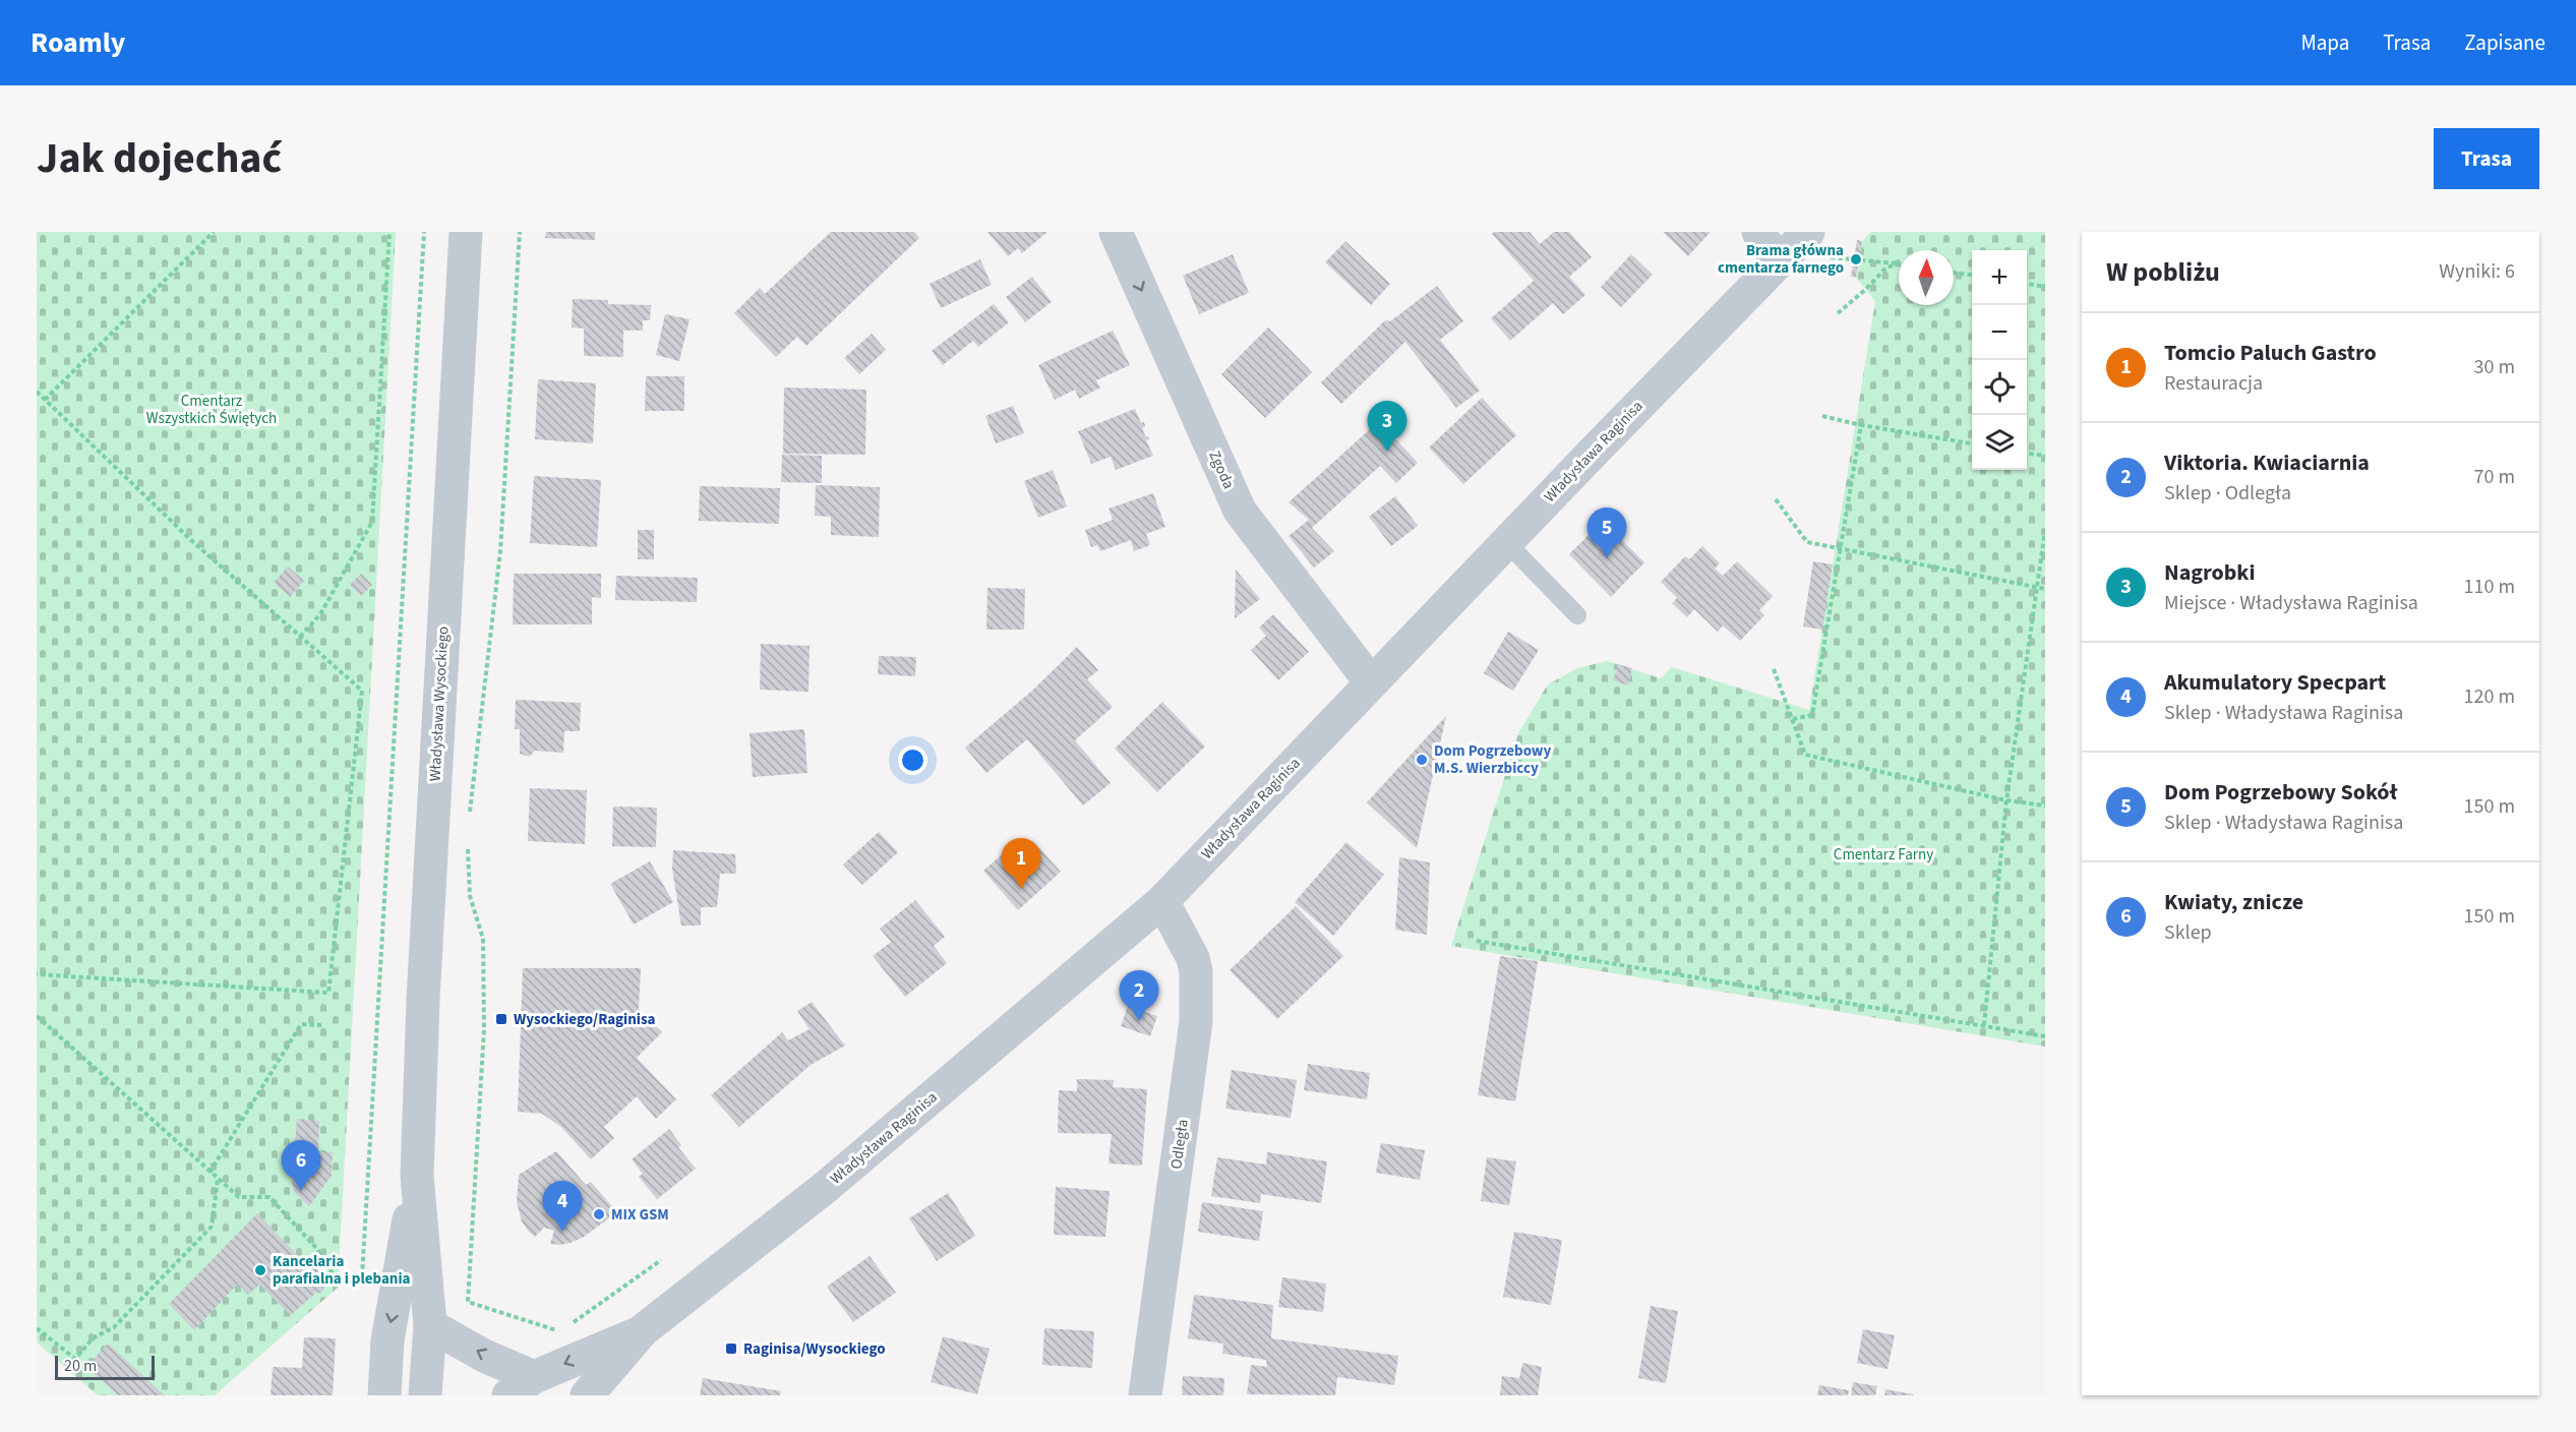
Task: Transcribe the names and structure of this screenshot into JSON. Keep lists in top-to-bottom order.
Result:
{
  "streets": {
    "street": [
      "Władysława Raginisa",
      "Zgoda",
      "Władysława Wysockiego",
      "Odległa"
    ]
  },
  "crossings": [
    ["Władysława Raginisa", "Zgoda"],
    ["Władysława Raginisa", "Odległa"]
  ],
  "one_way": ["Zgoda"],
  "parks": ["Cmentarz Wszystkich Świętych", "Cmentarz Farny"],
  "places": {
    "other": [
      "Brama główna cmentarza farnego",
      "Dom Pogrzebowy M.S. Wierzbiccy",
      "MIX GSM",
      "Kancelaria parafialna i plebania"
    ],
    "transit": ["Wysockiego/Raginisa", "Raginisa/Wysockiego"]
  },
  "scale_bar": "20 m",
  "north": "top",
  "page": {
    "header": "Roamly",
    "nav": ["Mapa", "Trasa", "Zapisane"],
    "title": "Jak dojechać",
    "buttons": "Trasa",
    "heading": ["W pobliżu", "Wyniki: 6"],
    "map_buttons": ["+", "−"],
    "list": [
      {
        "mark": "1",
        "name": "Tomcio Paluch Gastro",
        "note": "Restauracja",
        "value": "30 m"
      },
      {
        "mark": "2",
        "name": "Viktoria. Kwiaciarnia",
        "note": "Sklep · Odległa",
        "value": "70 m"
      },
      {
        "mark": "3",
        "name": "Nagrobki",
        "note": "Miejsce · Władysława Raginisa",
        "value": "110 m"
      },
      {
        "mark": "4",
        "name": "Akumulatory Specpart",
        "note": "Sklep · Władysława Raginisa",
        "value": "120 m"
      },
      {
        "mark": "5",
        "name": "Dom Pogrzebowy Sokół",
        "note": "Sklep · Władysława Raginisa",
        "value": "150 m"
      },
      {
        "mark": "6",
        "name": "Kwiaty, znicze",
        "note": "Sklep",
        "value": "150 m"
      }
    ],
    "pins": [
      "3",
      "5",
      "1",
      "2",
      "6",
      "4"
    ],
    "scale": "20 m"
  }
}
